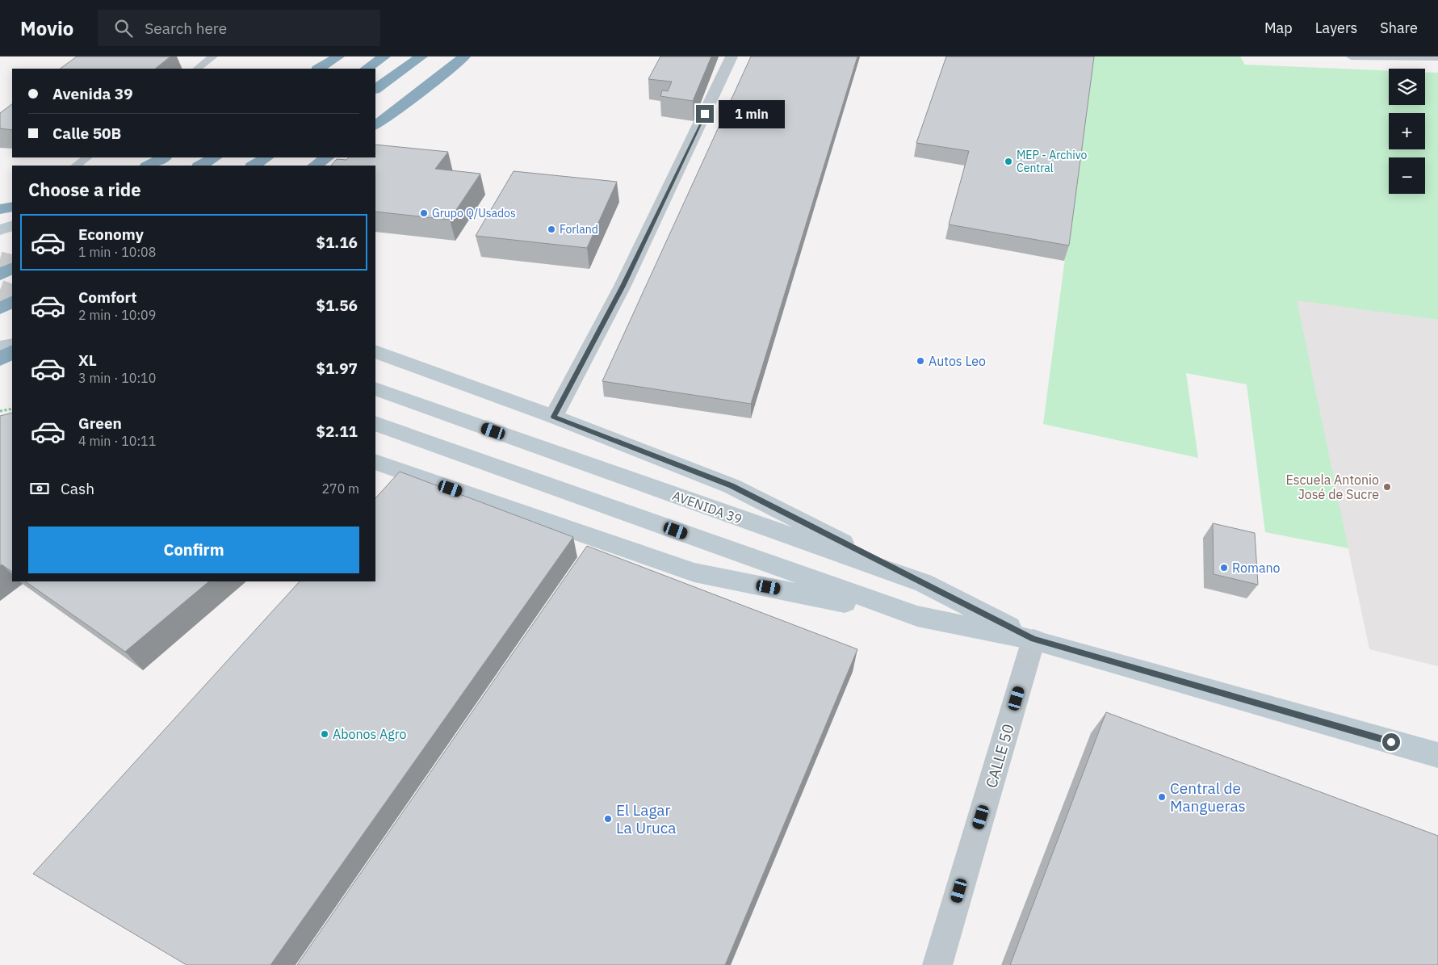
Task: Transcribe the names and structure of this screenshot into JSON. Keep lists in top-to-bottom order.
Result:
{
  "streets": {
    "main road": ["AVENIDA 39"],
    "street": ["CALLE 50"]
  },
  "crossings": [
    ["AVENIDA 39", "CALLE 50"]
  ],
  "places": [
    "MEP - Archivo Central",
    "Grupo Q/Usados",
    "Forland",
    "Autos Leo",
    "Escuela Antonio José de Sucre",
    "Romano",
    "Abonos Agro",
    "Central de Mangueras",
    "El Lagar La Uruca"
  ],
  "page": {
    "header": "Movio",
    "search": "Search here",
    "nav": ["Map", "Layers", "Share"],
    "map_buttons": ["+", "−"],
    "banner": ["Avenida 39", "Calle 50B"],
    "bubble": "1 min",
    "heading": "Choose a ride",
    "list": [
      {
        "name": "Economy",
        "note": "1 min · 10:08",
        "value": "$1.16"
      },
      {
        "name": "Comfort",
        "note": "2 min · 10:09",
        "value": "$1.56"
      },
      {
        "name": "XL",
        "note": "3 min · 10:10",
        "value": "$1.97"
      },
      {
        "name": "Green",
        "note": "4 min · 10:11",
        "value": "$2.11"
      }
    ],
    "pay": ["Cash", "270 m"],
    "buttons": "Confirm"
  }
}
